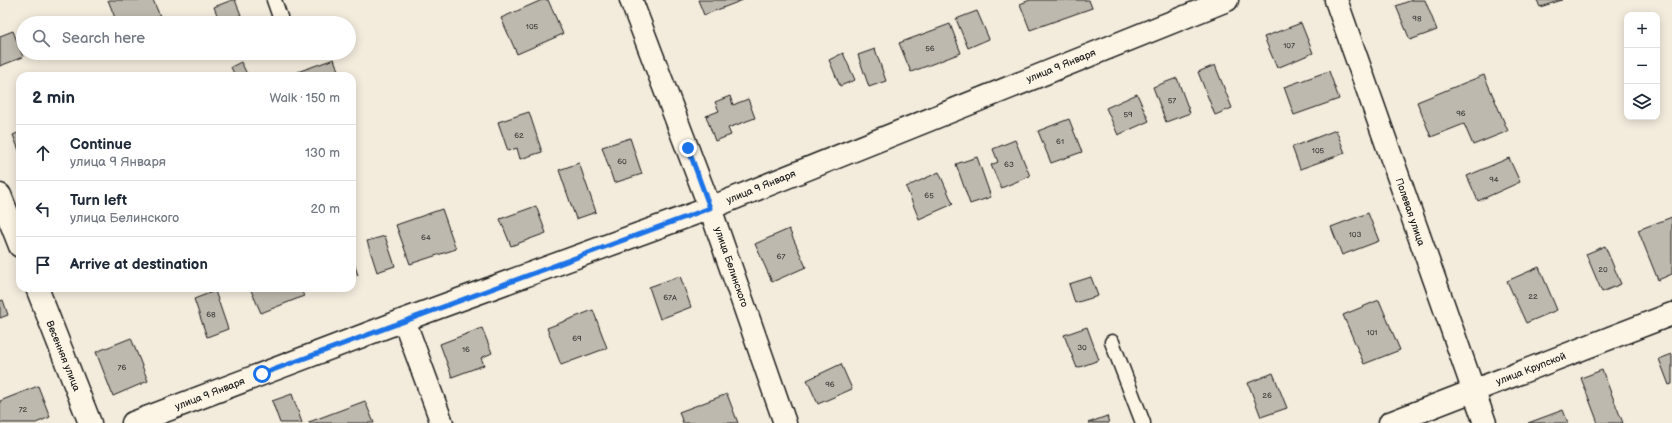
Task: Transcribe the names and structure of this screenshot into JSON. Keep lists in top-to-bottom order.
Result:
{
  "streets": {
    "street": [
      "улица 9 Января",
      "Полевая улица",
      "улица Белинского",
      "Весенняя улица",
      "улица Крупской"
    ]
  },
  "crossings": [
    ["улица 9 Января", "улица Белинского"],
    ["Полевая улица", "улица Крупской"]
  ],
  "house_numbers": [
    "98",
    "105",
    "107",
    "56",
    "57",
    "96",
    "59",
    "62",
    "61",
    "105",
    "60",
    "63",
    "94",
    "65",
    "103",
    "64",
    "67",
    "20",
    "22",
    "67А",
    "68",
    "101",
    "69",
    "30",
    "16",
    "76",
    "96",
    "26",
    "72"
  ],
  "page": {
    "map_buttons": ["+", "−"],
    "search": "Search here",
    "heading": ["2 min", "Walk · 150 m"],
    "list": [
      ["Continue", "улица 9 Января", "130 m"],
      ["Turn left", "улица Белинского", "20 m"],
      "Arrive at destination"
    ]
  }
}
